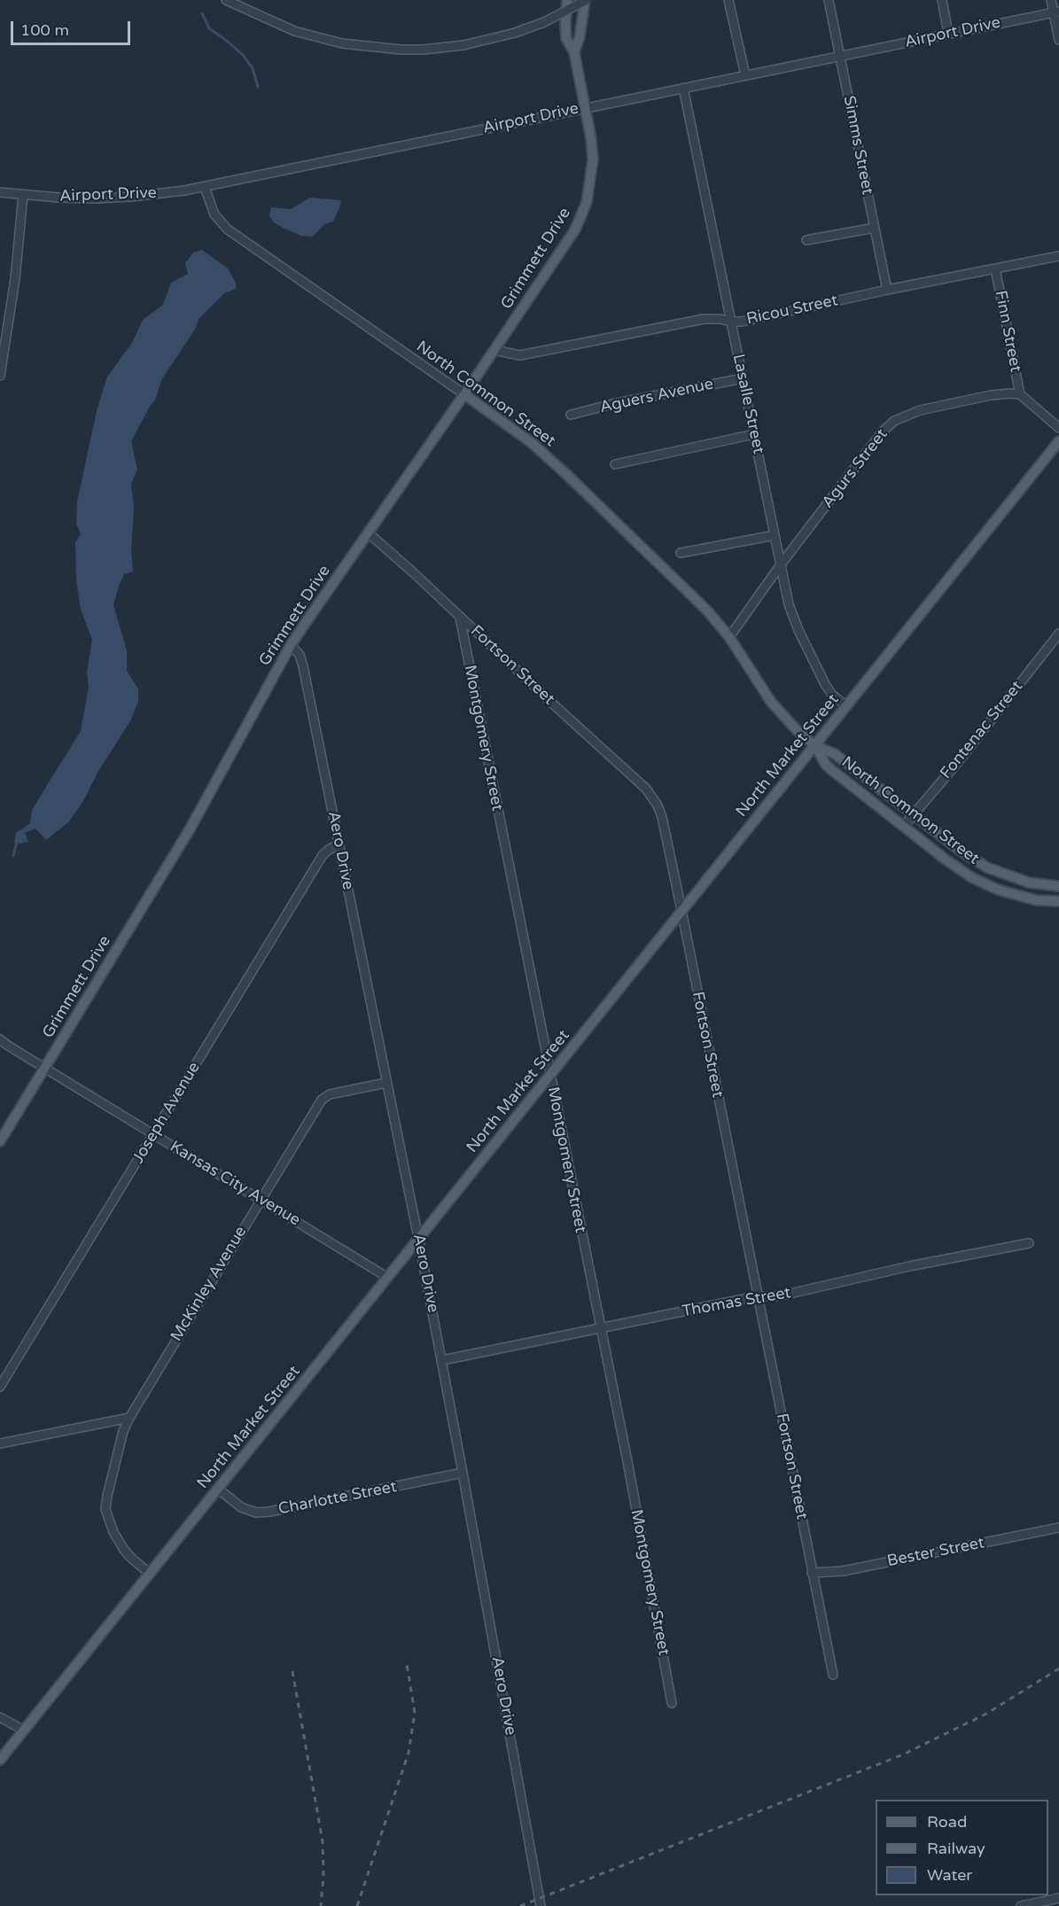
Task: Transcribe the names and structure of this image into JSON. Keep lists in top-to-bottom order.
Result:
{
  "streets": {
    "main road": ["Grimmett Drive", "North Common Street", "North Market Street"],
    "street": [
      "Airport Drive",
      "Simms Street",
      "Ricou Street",
      "Finn Street",
      "Aguers Avenue",
      "Lasalle Street",
      "Agurs Street",
      "Fortson Street",
      "Fontenac Street",
      "Montgomery Street",
      "Aero Drive",
      "Joseph Avenue",
      "Kansas City Avenue",
      "McKinley Avenue",
      "Thomas Street",
      "Charlotte Street",
      "Bester Street"
    ]
  },
  "crossings": [
    ["Airport Drive", "Simms Street"],
    ["Airport Drive", "Grimmett Drive"],
    ["Airport Drive", "North Common Street"],
    ["Airport Drive", "Lasalle Street"],
    ["Simms Street", "Ricou Street"],
    ["Grimmett Drive", "Ricou Street"],
    ["Grimmett Drive", "North Common Street"],
    ["Grimmett Drive", "Fortson Street"],
    ["Grimmett Drive", "Aero Drive"],
    ["Grimmett Drive", "Kansas City Avenue"],
    ["Ricou Street", "Finn Street"],
    ["Ricou Street", "Lasalle Street"],
    ["Finn Street", "Agurs Street"],
    ["North Common Street", "Agurs Street"],
    ["North Common Street", "Fontenac Street"],
    ["North Common Street", "North Market Street"],
    ["Aguers Avenue", "Lasalle Street"],
    ["Lasalle Street", "Agurs Street"],
    ["Lasalle Street", "North Market Street"],
    ["Fortson Street", "Montgomery Street"],
    ["Fortson Street", "North Market Street"],
    ["Fortson Street", "Thomas Street"],
    ["Fortson Street", "Bester Street"],
    ["Montgomery Street", "North Market Street"],
    ["Montgomery Street", "Thomas Street"],
    ["North Market Street", "Aero Drive"],
    ["North Market Street", "Kansas City Avenue"],
    ["North Market Street", "McKinley Avenue"],
    ["North Market Street", "Charlotte Street"],
    ["Aero Drive", "Joseph Avenue"],
    ["Aero Drive", "McKinley Avenue"],
    ["Aero Drive", "Thomas Street"],
    ["Aero Drive", "Charlotte Street"],
    ["Joseph Avenue", "Kansas City Avenue"],
    ["Kansas City Avenue", "McKinley Avenue"]
  ],
  "legend": ["Road", "Railway", "Water"],
  "scale_bar": "100 m"
}
